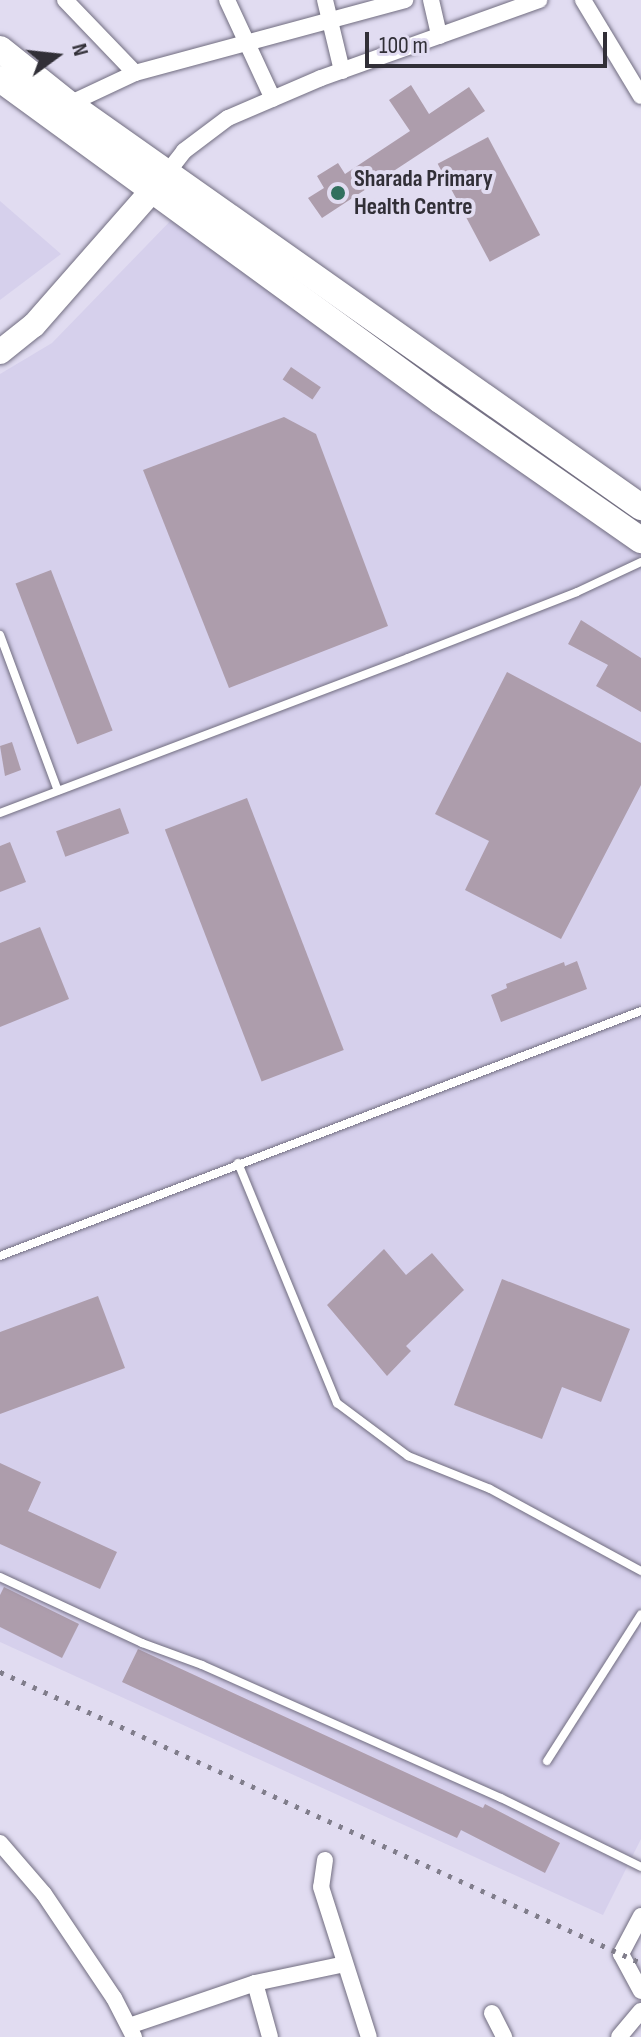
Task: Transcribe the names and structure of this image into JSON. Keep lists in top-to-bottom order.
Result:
{
  "places": ["Sharada Primary Health Centre"],
  "scale_bar": "100 m",
  "north": "right"
}
